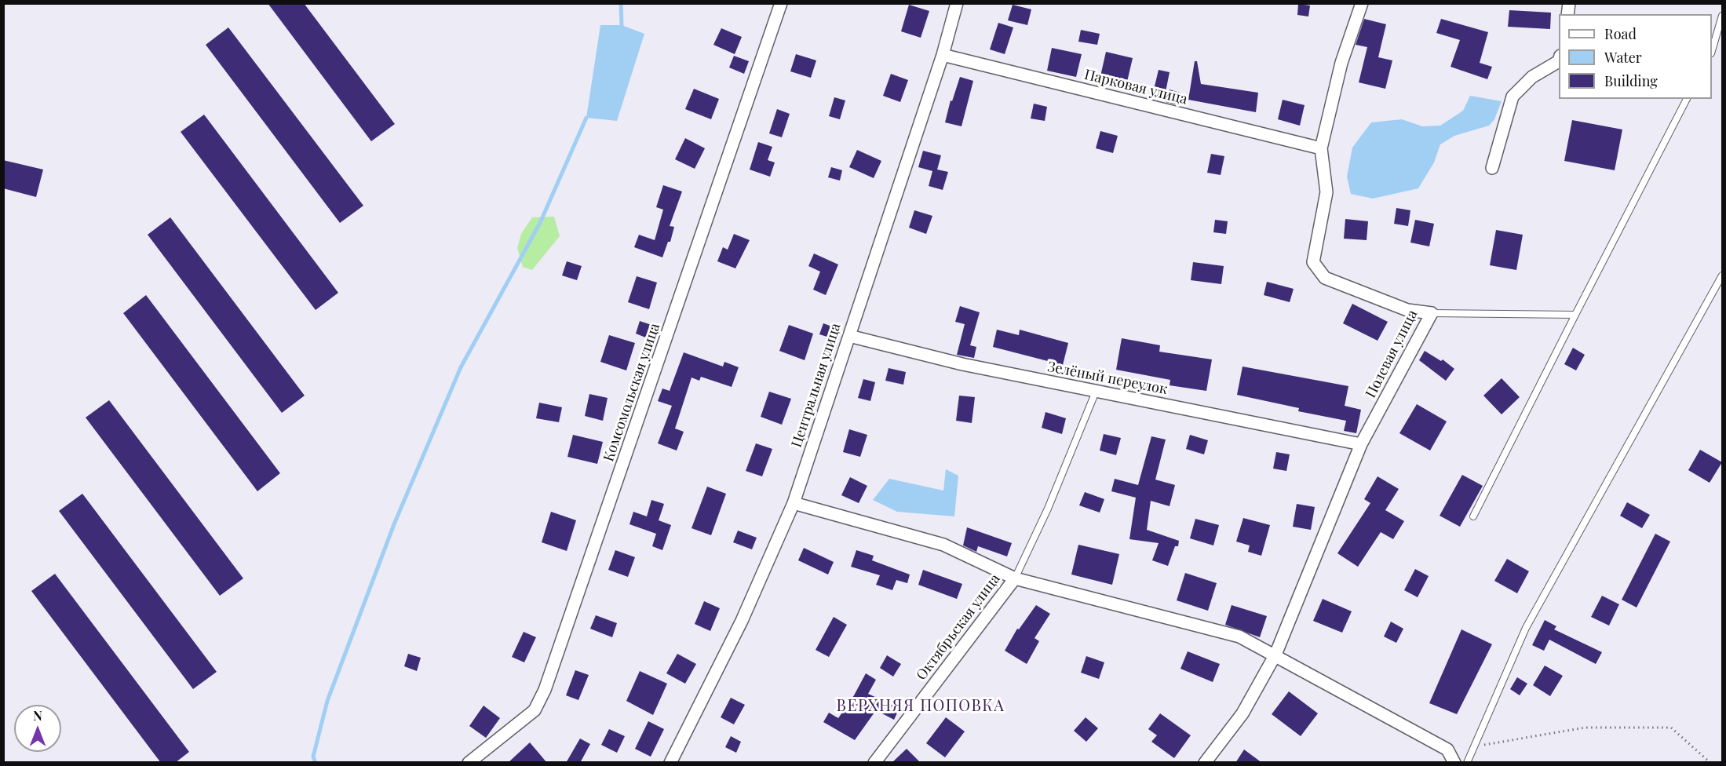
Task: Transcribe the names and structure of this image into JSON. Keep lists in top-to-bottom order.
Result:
{
  "streets": {
    "street": [
      "Парковая улица",
      "Полевая улица",
      "Зелёный переулок",
      "Центральная улица",
      "Комсомольская улица",
      "Октябрьская улица"
    ]
  },
  "crossings": [
    ["Парковая улица", "Полевая улица"],
    ["Парковая улица", "Центральная улица"],
    ["Полевая улица", "Зелёный переулок"],
    ["Зелёный переулок", "Центральная улица"]
  ],
  "districts": ["ВЕРХНЯЯ ПОПОВКА"],
  "legend": ["Road", "Water", "Building"],
  "north": "top"
}
